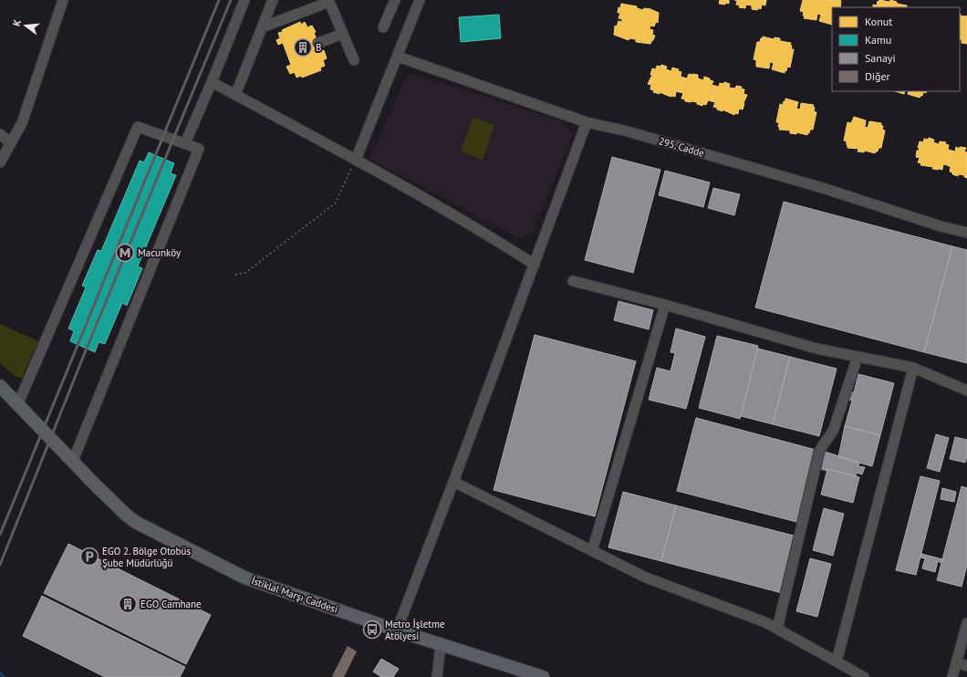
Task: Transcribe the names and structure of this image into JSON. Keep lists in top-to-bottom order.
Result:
{
  "streets": {
    "main road": ["İstiklal Marşı Caddesi"],
    "street": ["295. Cadde"]
  },
  "places": {
    "building": ["B", "EGO Camhane"],
    "metro station": ["Macunköy"],
    "parking": ["EGO 2. Bölge Otobüs Şube Müdürlüğü"],
    "bus stop": ["Metro İşletme Atölyesi"]
  },
  "legend": [
    "Konut",
    "Kamu",
    "Sanayi",
    "Diğer"
  ],
  "north": "left"
}
